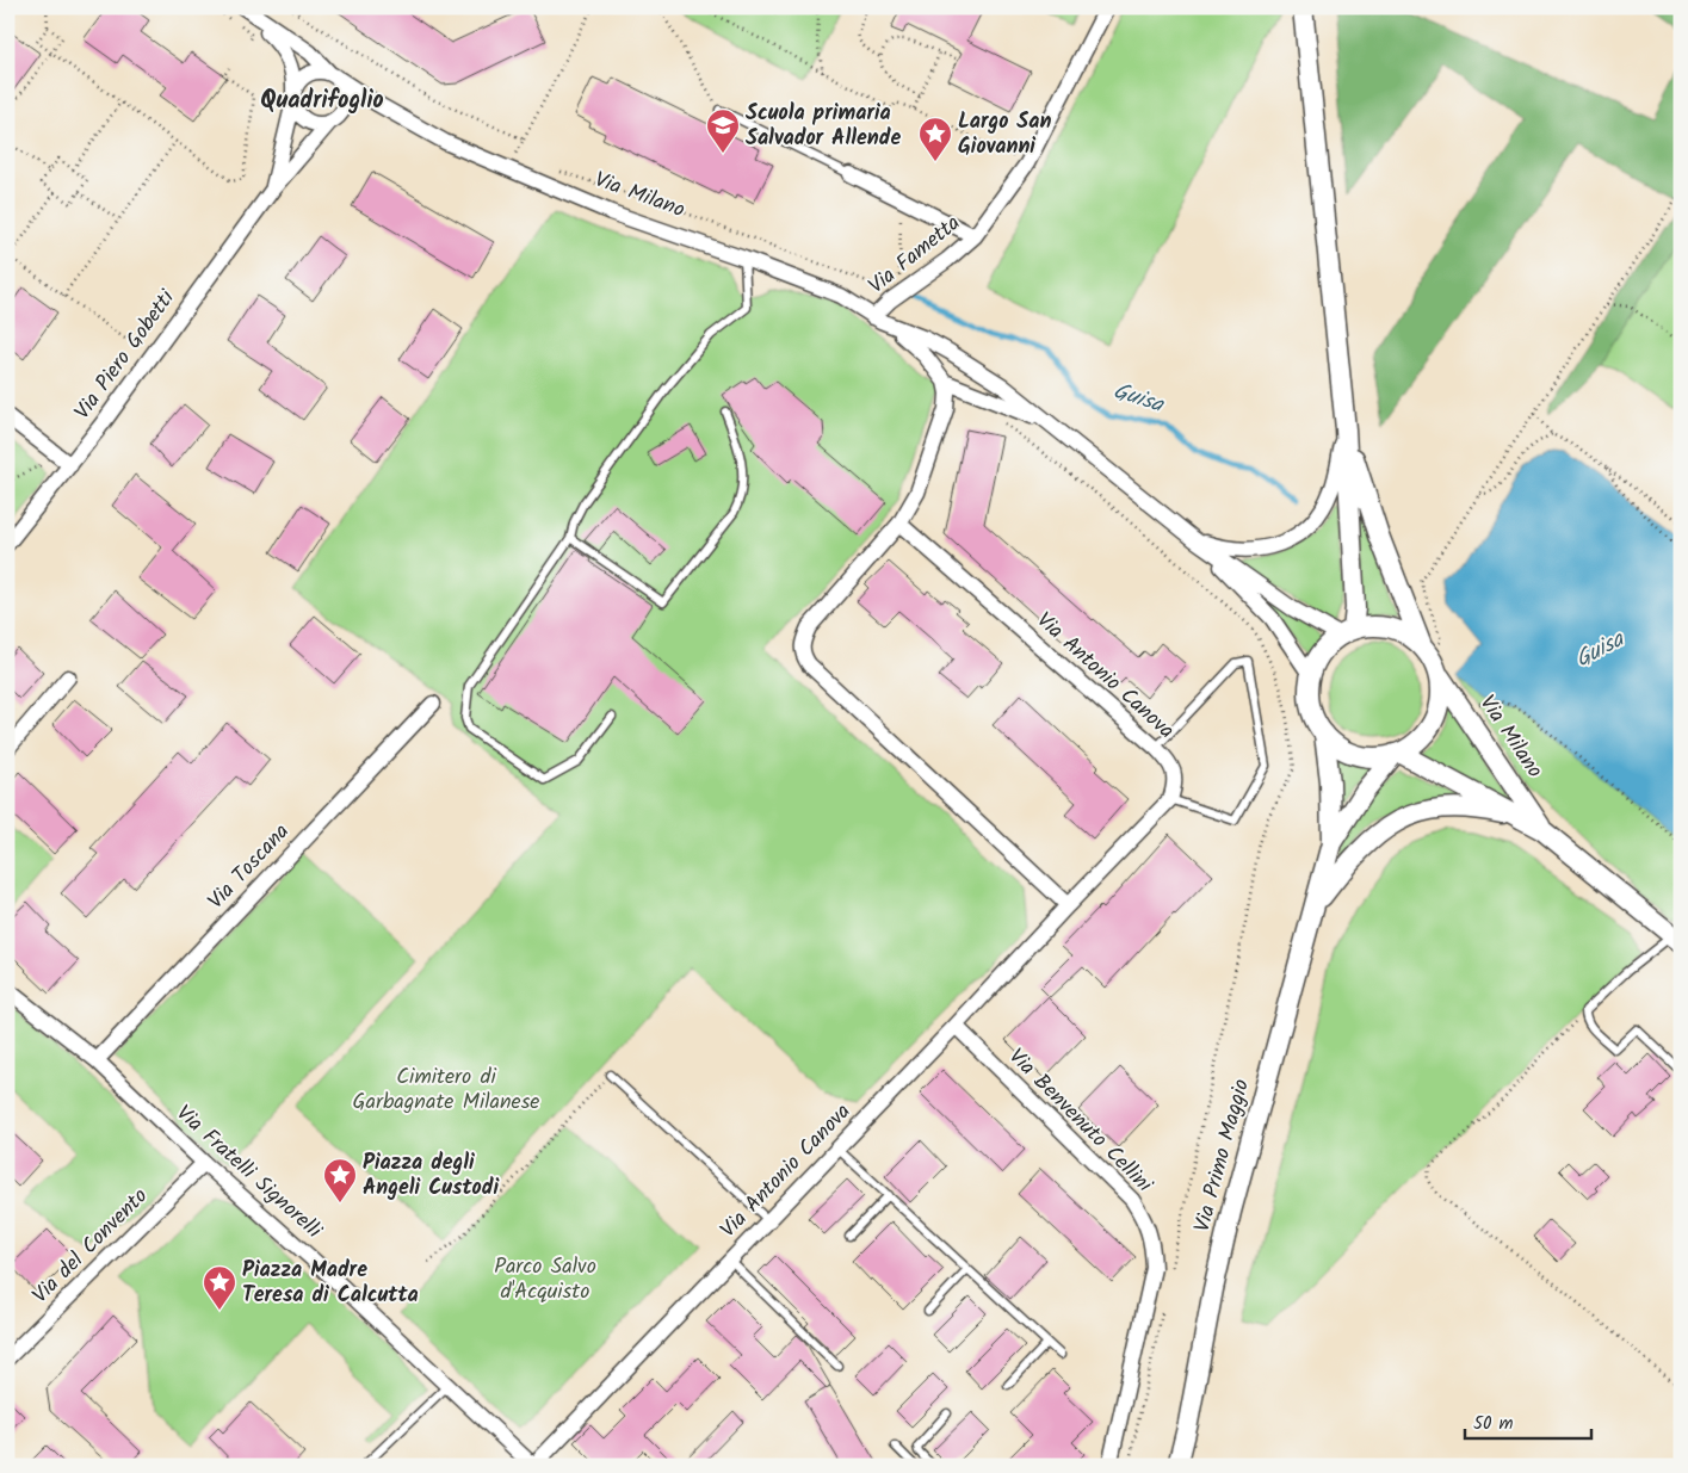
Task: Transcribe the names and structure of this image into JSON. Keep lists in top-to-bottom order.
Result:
{
  "streets": {
    "street": [
      "Via Milano",
      "Via Fametta",
      "Via Piero Gobetti",
      "Via Antonio Canova",
      "Via Toscana",
      "Via Benvenuto Cellini",
      "Via Primo Maggio",
      "Via Fratelli Signorelli",
      "Via del Convento"
    ]
  },
  "crossings": [
    ["Via Milano", "Via Fametta"],
    ["Via Milano", "Via Piero Gobetti"],
    ["Via Milano", "Via Primo Maggio"],
    ["Via Antonio Canova", "Via Benvenuto Cellini"],
    ["Via Antonio Canova", "Via Fratelli Signorelli"],
    ["Via Toscana", "Via Fratelli Signorelli"],
    ["Via Fratelli Signorelli", "Via del Convento"]
  ],
  "districts": ["Quadrifoglio"],
  "water": ["Guisa"],
  "parks": ["Cimitero di Garbagnate Milanese", "Parco Salvo d'Acquisto"],
  "places": {
    "school or university": ["Scuola primaria Salvador Allende"],
    "place": ["Largo San Giovanni", "Piazza degli Angeli Custodi", "Piazza Madre Teresa di Calcutta"]
  },
  "scale_bar": "50 m"
}
